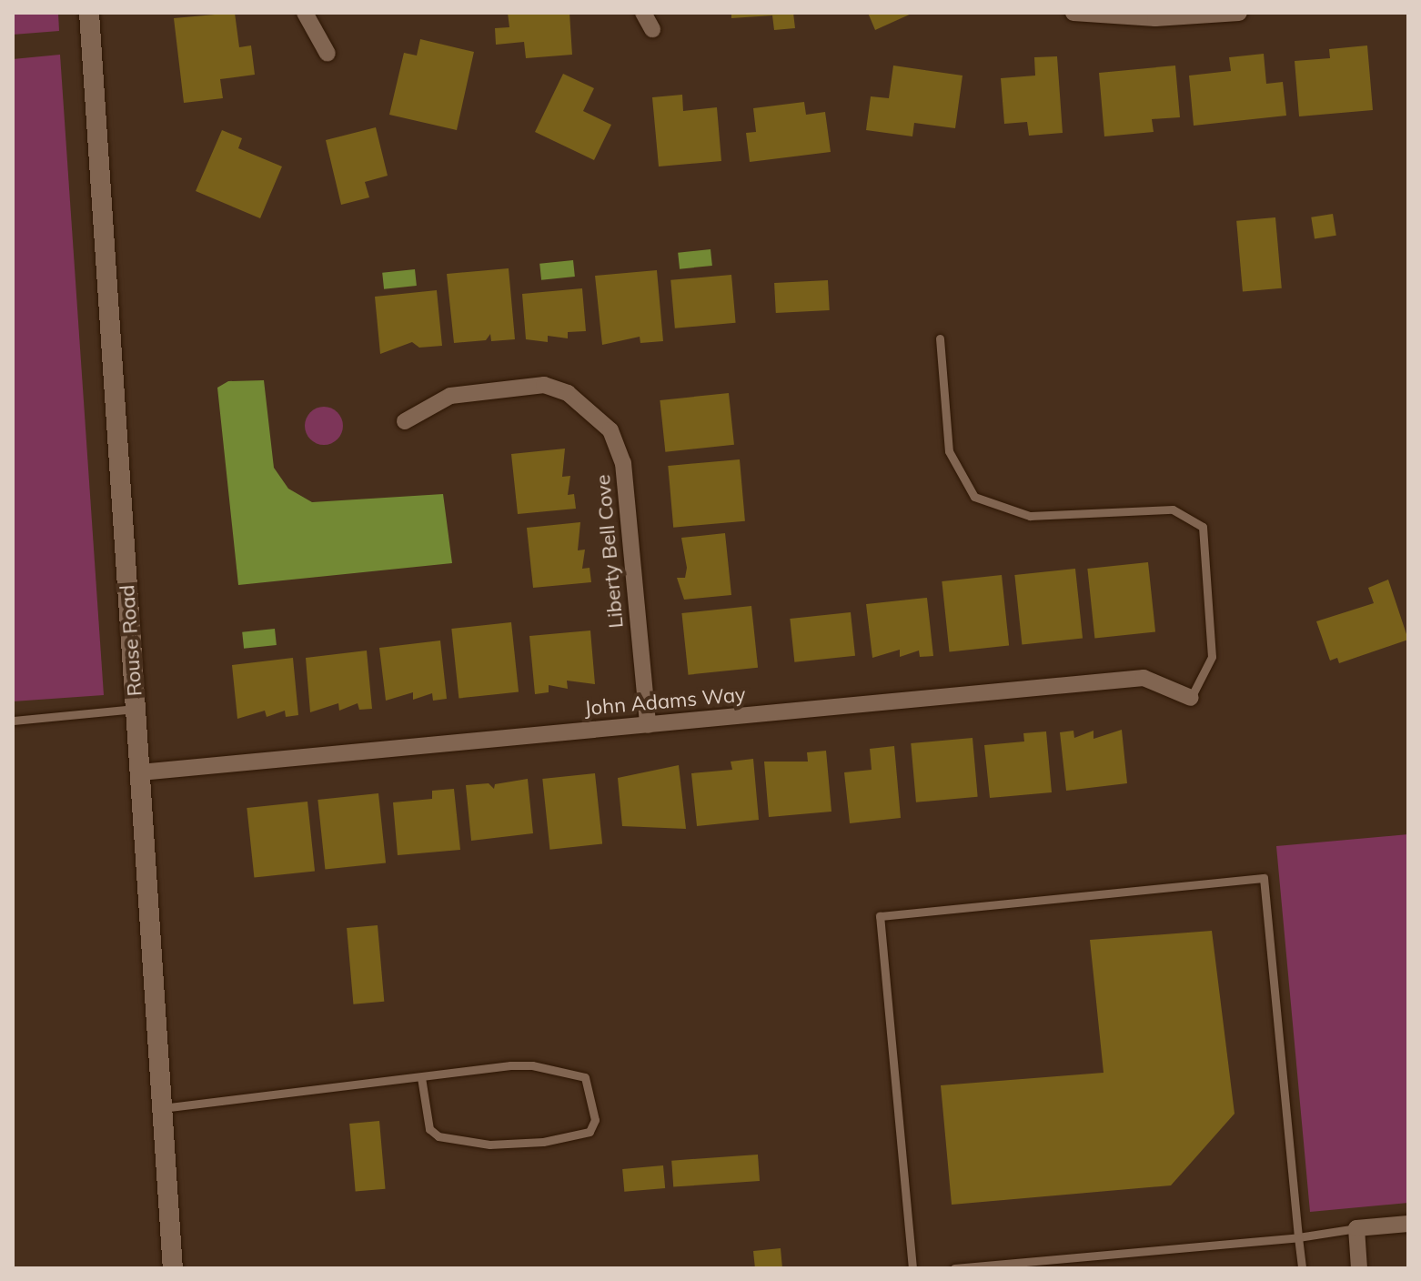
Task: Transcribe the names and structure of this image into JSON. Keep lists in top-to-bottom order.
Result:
{
  "streets": {
    "street": ["Liberty Bell Cove", "Rouse Road", "John Adams Way"]
  },
  "crossings": [
    ["Liberty Bell Cove", "John Adams Way"],
    ["Rouse Road", "John Adams Way"]
  ]
}
